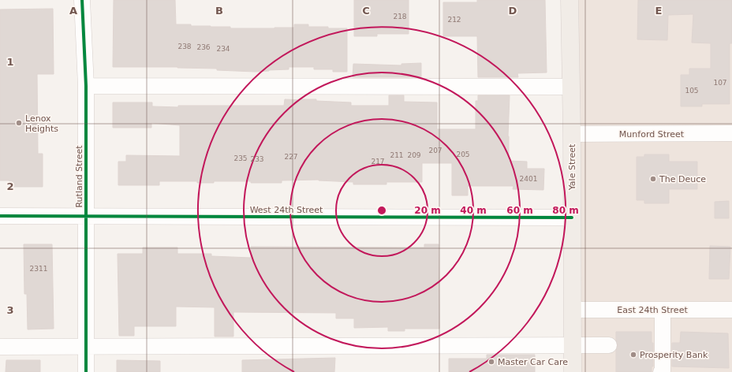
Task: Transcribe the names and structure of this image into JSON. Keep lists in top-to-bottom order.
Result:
{
  "streets": {
    "main road": ["Yale Street"],
    "street": [
      "Munford Street",
      "Rutland Street",
      "West 24th Street",
      "East 24th Street"
    ]
  },
  "crossings": [
    ["Munford Street", "Yale Street"],
    ["Yale Street", "West 24th Street"],
    ["Yale Street", "East 24th Street"],
    ["Rutland Street", "West 24th Street"]
  ],
  "places": [
    "Lenox Heights",
    "The Deuce",
    "Prosperity Bank",
    "Master Car Care"
  ],
  "house_numbers": [
    "218",
    "212",
    "238",
    "236",
    "234",
    "107",
    "105",
    "207",
    "205",
    "211",
    "209",
    "227",
    "235",
    "233",
    "217",
    "2401",
    "2311"
  ],
  "grid": {
    "columns": [
      "A",
      "B",
      "C",
      "D",
      "E"
    ],
    "rows": ["1", "2", "3"]
  },
  "rings": [
    "20 m",
    "40 m",
    "60 m",
    "80 m"
  ]
}
